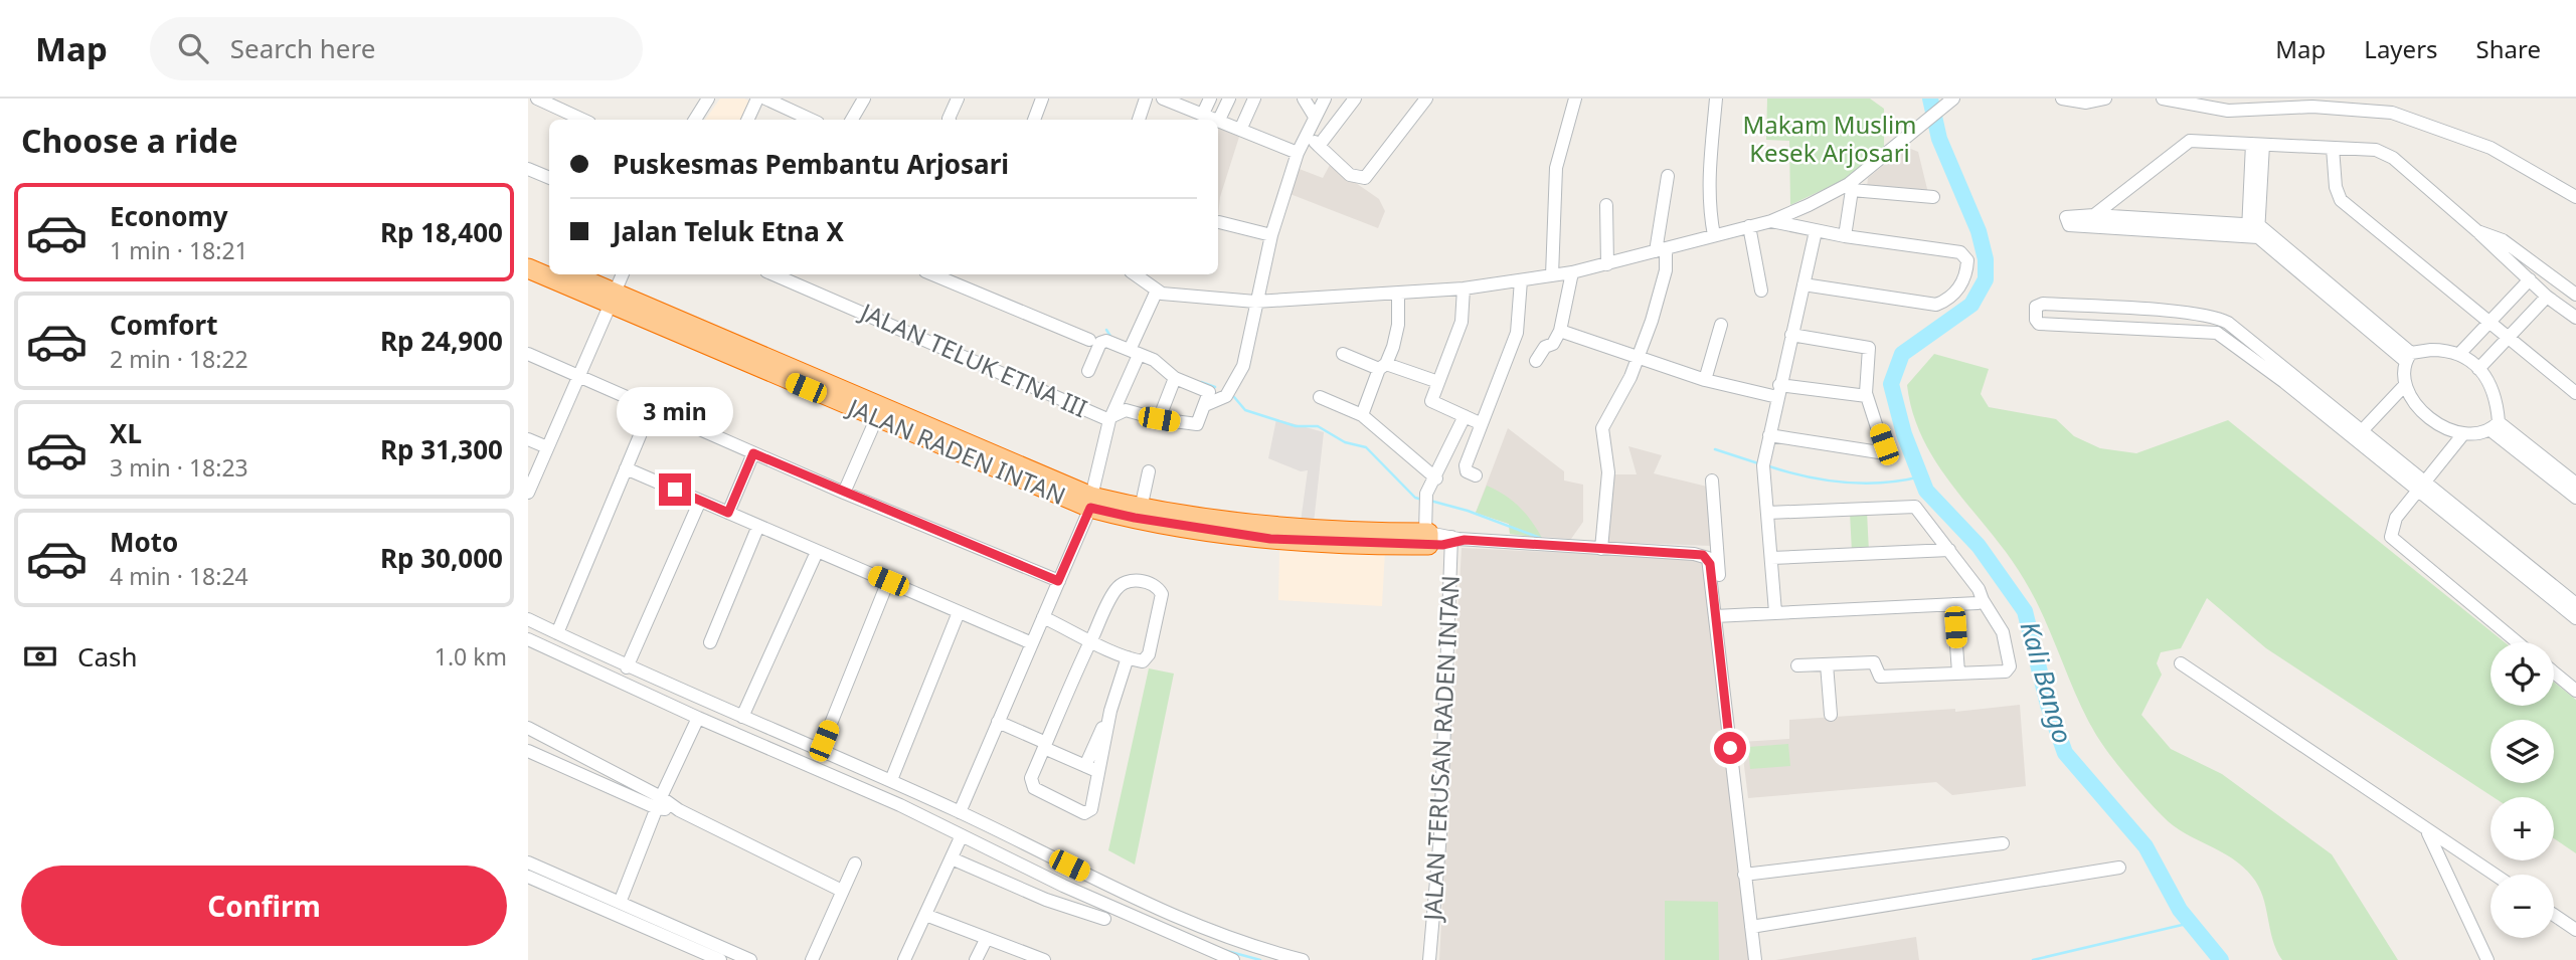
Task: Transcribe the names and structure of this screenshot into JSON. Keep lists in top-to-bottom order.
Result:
{
  "streets": {
    "highway": ["JALAN RADEN INTAN"],
    "street": ["JALAN TELUK ETNA III", "JALAN TERUSAN RADEN INTAN"]
  },
  "crossings": [
    ["JALAN TELUK ETNA III", "JALAN RADEN INTAN"],
    ["JALAN RADEN INTAN", "JALAN TERUSAN RADEN INTAN"]
  ],
  "water": ["Kali Bango"],
  "parks": ["Makam Muslim Kesek Arjosari"],
  "page": {
    "header": "Map",
    "search": "Search here",
    "nav": ["Map", "Layers", "Share"],
    "heading": "Choose a ride",
    "banner": ["Puskesmas Pembantu Arjosari", "Jalan Teluk Etna X"],
    "list": [
      {
        "name": "Economy",
        "note": "1 min · 18:21",
        "value": "Rp 18,400"
      },
      {
        "name": "Comfort",
        "note": "2 min · 18:22",
        "value": "Rp 24,900"
      },
      {
        "name": "XL",
        "note": "3 min · 18:23",
        "value": "Rp 31,300"
      },
      {
        "name": "Moto",
        "note": "4 min · 18:24",
        "value": "Rp 30,000"
      }
    ],
    "bubble": "3 min",
    "pay": ["Cash", "1.0 km"],
    "map_buttons": ["+", "−"],
    "buttons": "Confirm"
  }
}
